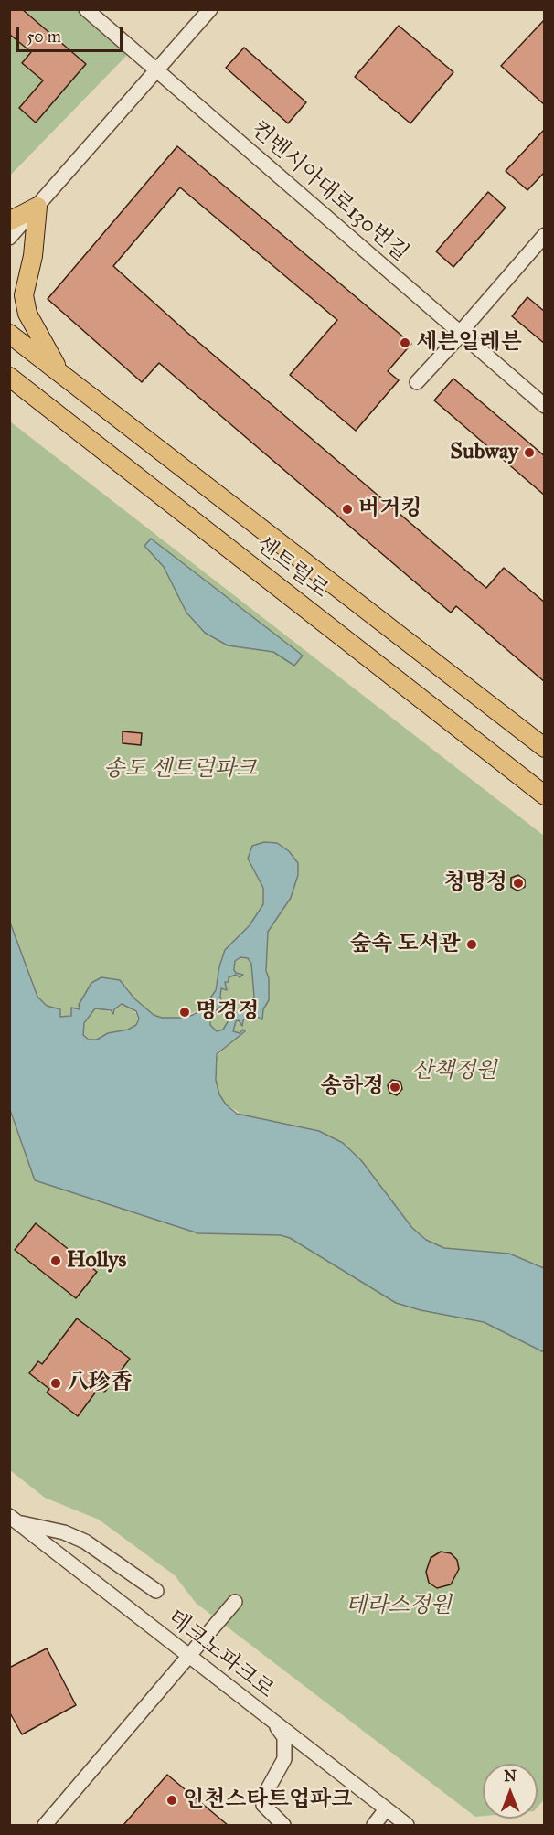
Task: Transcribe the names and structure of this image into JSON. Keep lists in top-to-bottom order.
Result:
{
  "streets": {
    "main road": ["센트럴로"],
    "street": ["컨벤시아대로130번길", "테크노파크로"]
  },
  "parks": ["송도 센트럴파크", "산책정원", "테라스정원"],
  "places": [
    "세븐일레븐",
    "Subway",
    "버거킹",
    "청명정",
    "숲속 도서관",
    "명경정",
    "송하정",
    "Hollys",
    "八珍香",
    "인천스타트업파크"
  ],
  "scale_bar": "50 m",
  "north": "top"
}
